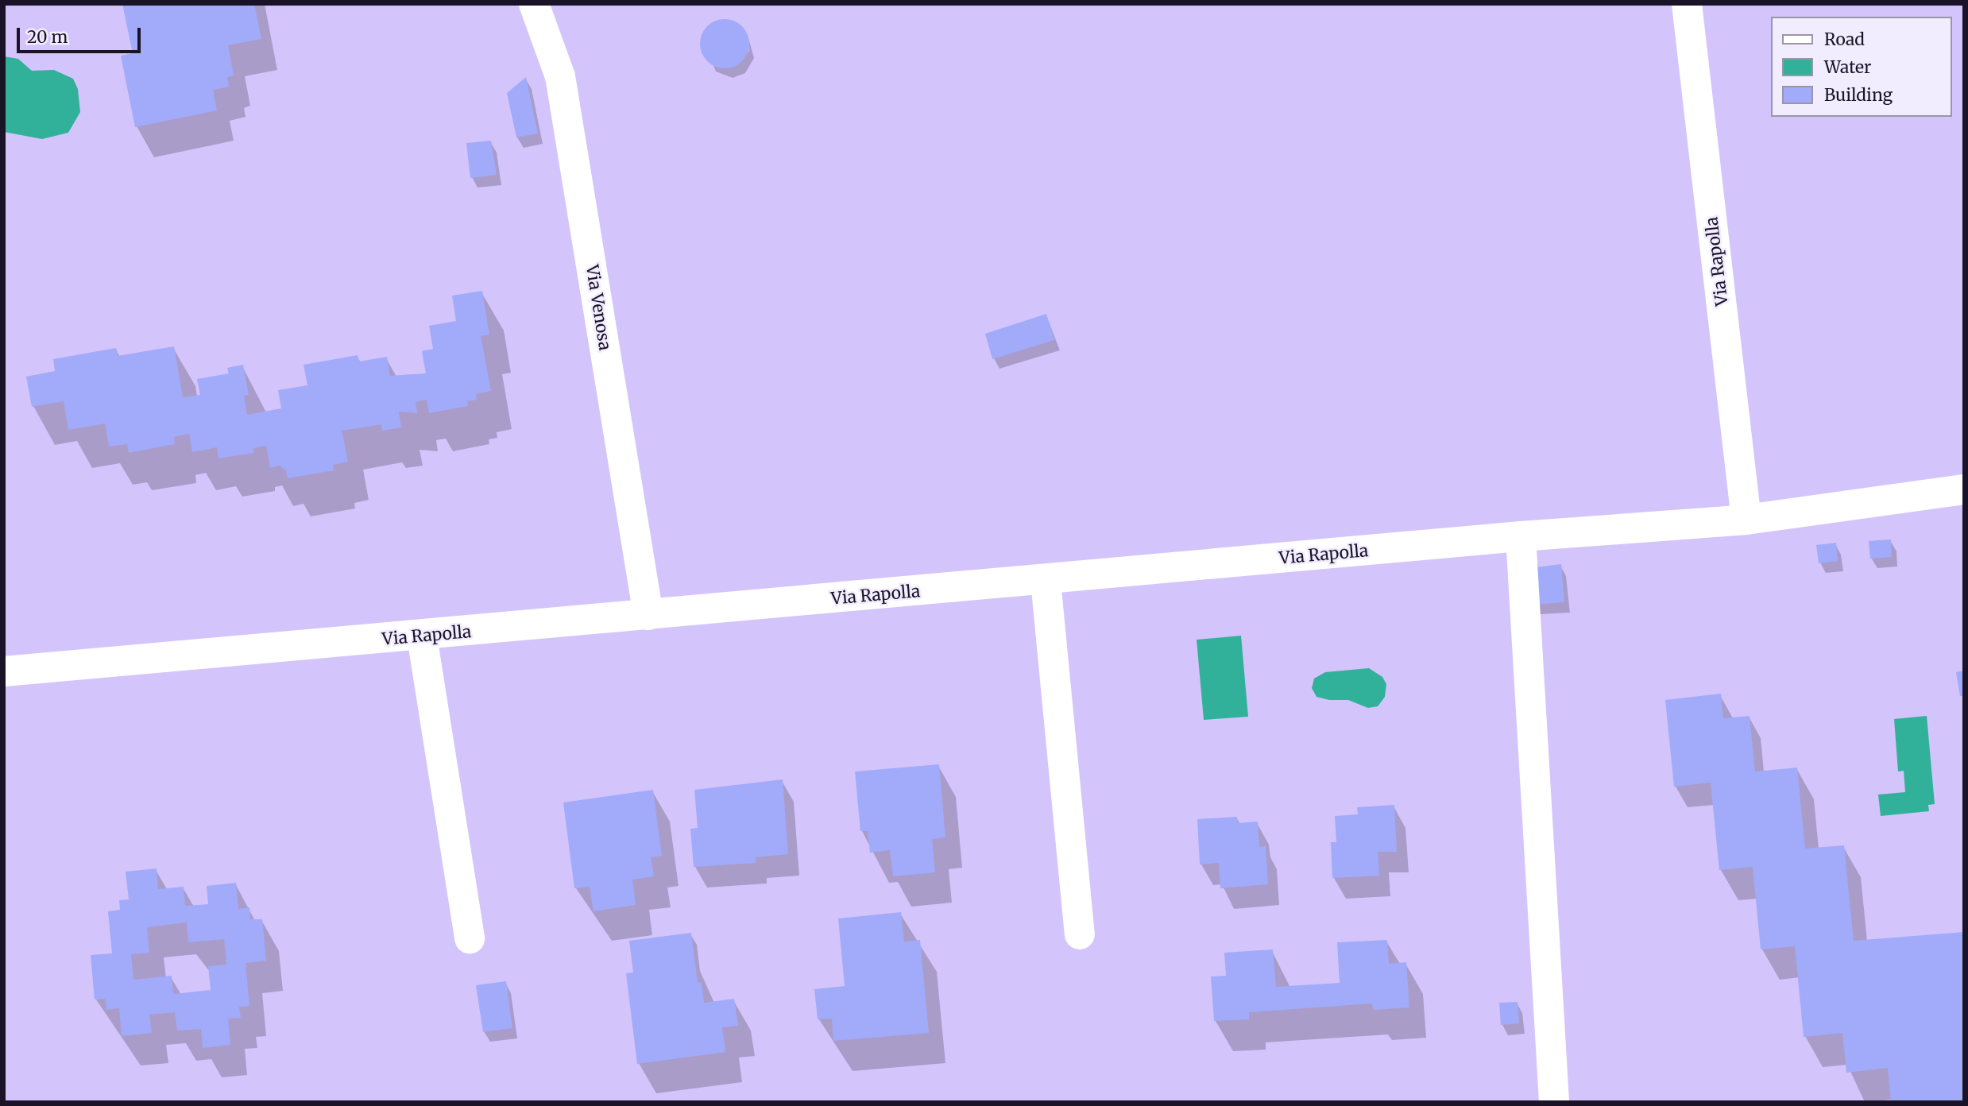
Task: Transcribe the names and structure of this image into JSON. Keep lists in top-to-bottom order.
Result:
{
  "streets": {
    "street": ["Via Rapolla", "Via Venosa"]
  },
  "crossings": [
    ["Via Rapolla", "Via Venosa"]
  ],
  "legend": ["Road", "Water", "Building"],
  "scale_bar": "20 m"
}
